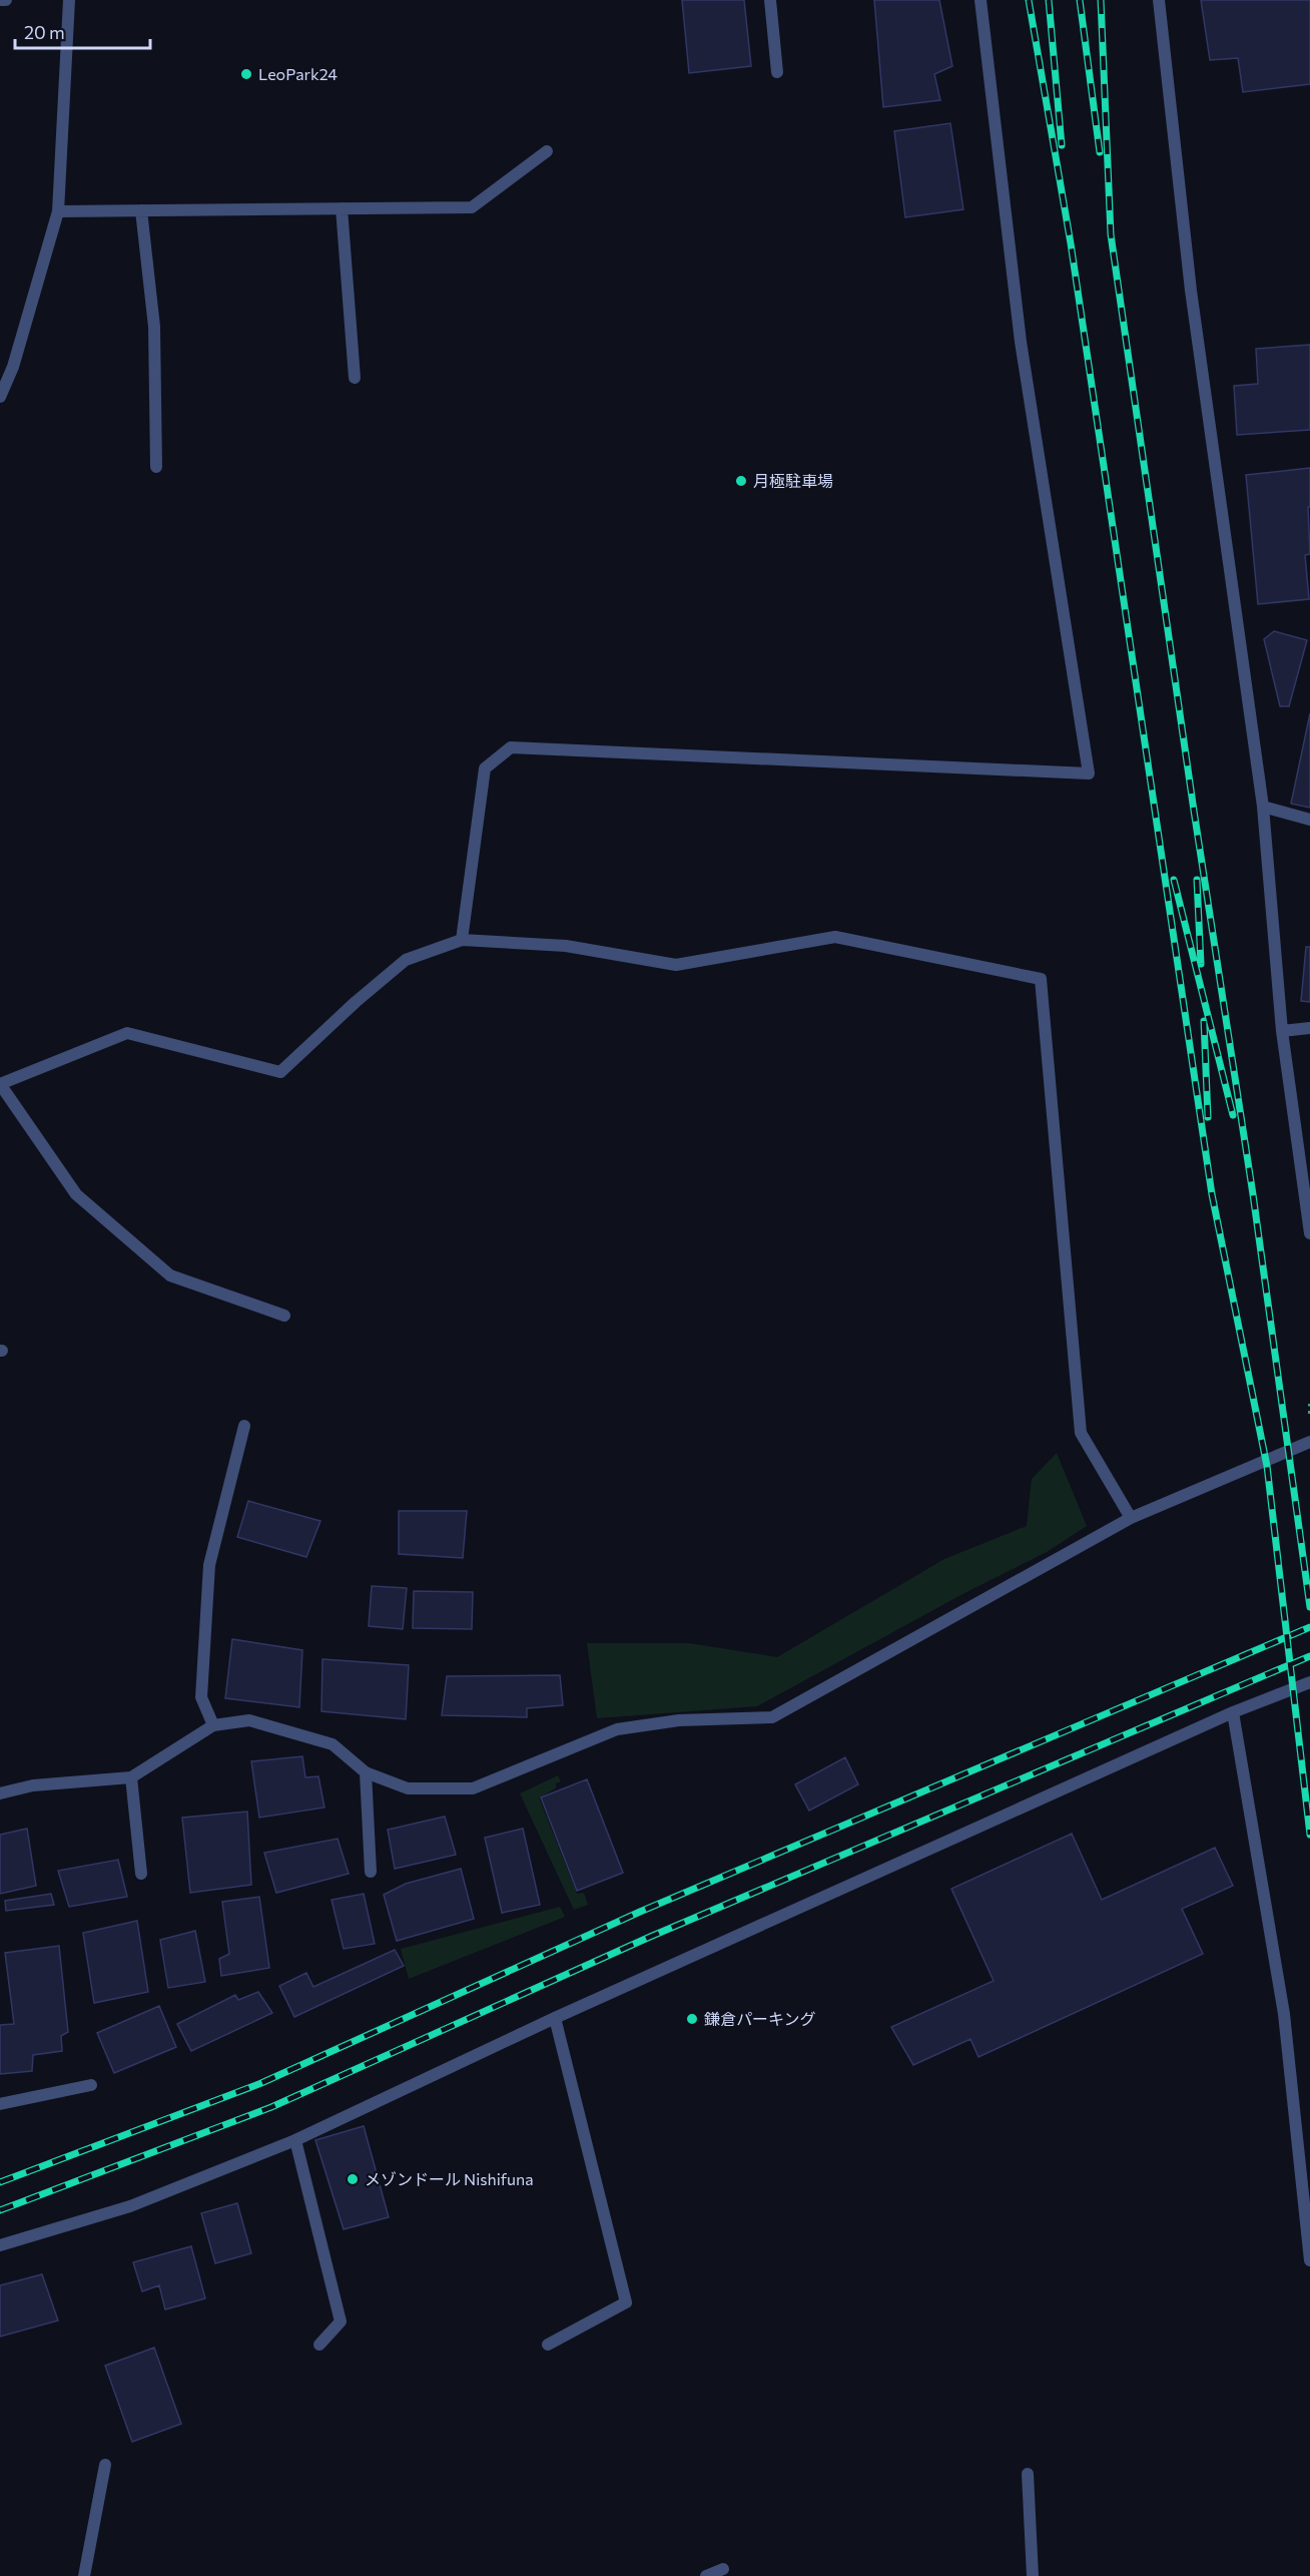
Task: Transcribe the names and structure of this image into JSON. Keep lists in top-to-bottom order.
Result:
{
  "places": [
    "LeoPark24",
    "月極駐車場",
    "鎌倉パーキング",
    "メゾンドール Nishifuna"
  ],
  "scale_bar": "20 m"
}
